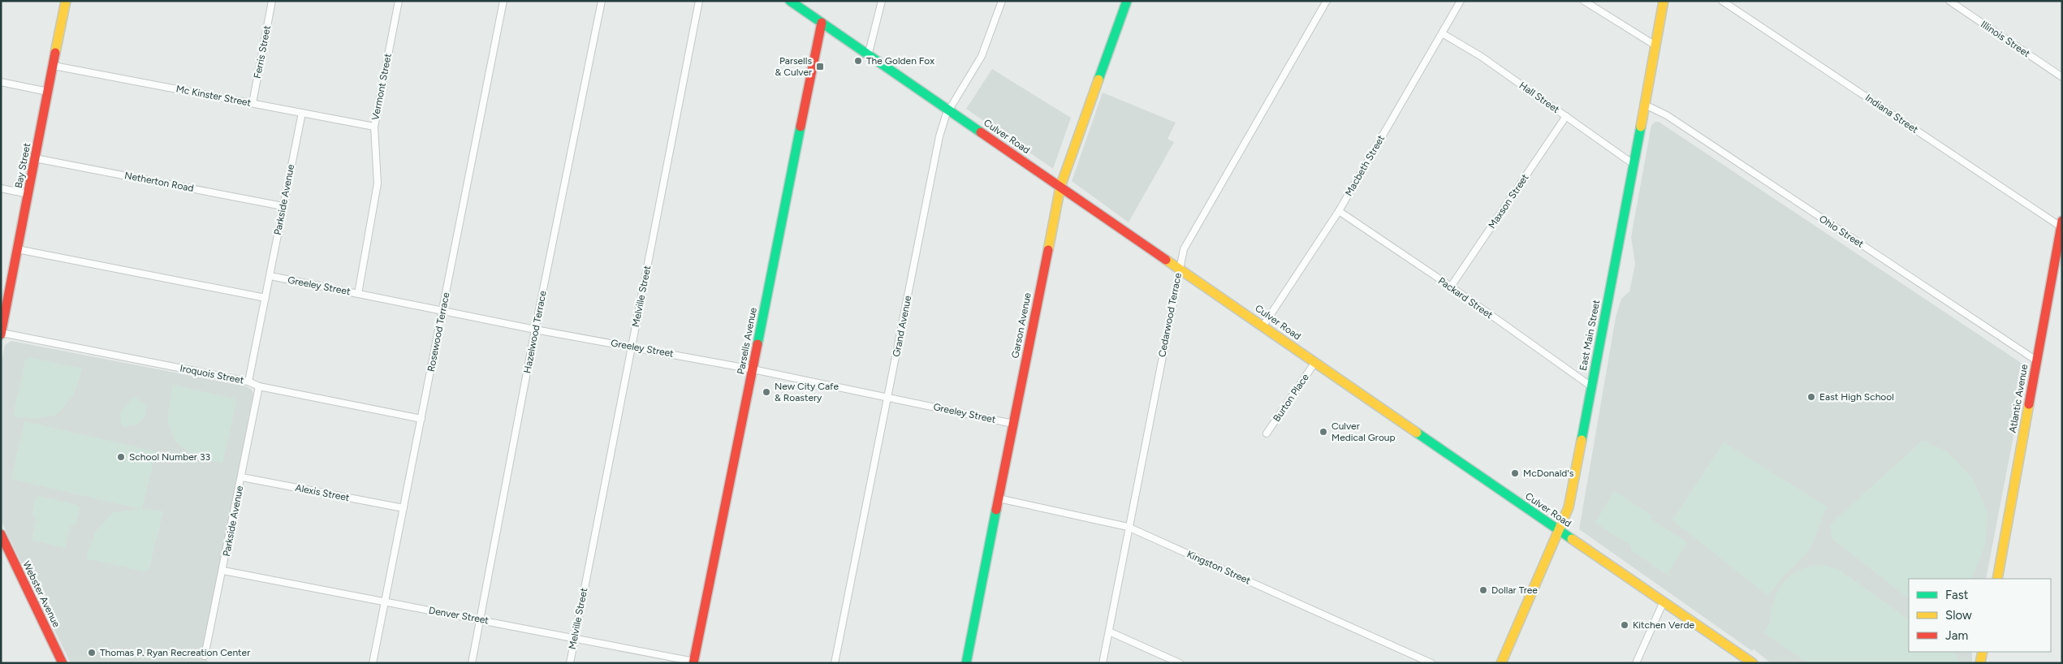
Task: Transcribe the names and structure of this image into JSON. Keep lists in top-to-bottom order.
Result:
{
  "streets": {
    "main road": [
      "Culver Road",
      "Bay Street",
      "Garson Avenue",
      "East Main Street",
      "Parsells Avenue",
      "Atlantic Avenue",
      "Webster Avenue"
    ],
    "street": [
      "Illinois Street",
      "Ferris Street",
      "Vermont Street",
      "Mc Kinster Street",
      "Hall Street",
      "Indiana Street",
      "Macbeth Street",
      "Netherton Road",
      "Parkside Avenue",
      "Maxson Street",
      "Ohio Street",
      "Greeley Street",
      "Melville Street",
      "Packard Street",
      "Cedarwood Terrace",
      "Grand Avenue",
      "Rosewood Terrace",
      "Hazelwood Terrace",
      "Iroquois Street",
      "Burton Place",
      "Alexis Street",
      "Kingston Street",
      "Denver Street"
    ]
  },
  "crossings": [
    ["Ferris Street", "Mc Kinster Street"],
    ["Vermont Street", "Mc Kinster Street"],
    ["Vermont Street", "Greeley Street"],
    ["Mc Kinster Street", "Bay Street"],
    ["Mc Kinster Street", "Parkside Avenue"],
    ["Hall Street", "Macbeth Street"],
    ["Hall Street", "Maxson Street"],
    ["Hall Street", "East Main Street"],
    ["Indiana Street", "Atlantic Avenue"],
    ["Culver Road", "Macbeth Street"],
    ["Culver Road", "Cedarwood Terrace"],
    ["Culver Road", "Garson Avenue"],
    ["Culver Road", "Grand Avenue"],
    ["Culver Road", "East Main Street"],
    ["Culver Road", "Parsells Avenue"],
    ["Culver Road", "Burton Place"],
    ["Bay Street", "Netherton Road"],
    ["Bay Street", "Iroquois Street"],
    ["Macbeth Street", "Packard Street"],
    ["Netherton Road", "Parkside Avenue"],
    ["Parkside Avenue", "Greeley Street"],
    ["Parkside Avenue", "Iroquois Street"],
    ["Parkside Avenue", "Alexis Street"],
    ["Parkside Avenue", "Denver Street"],
    ["Maxson Street", "Packard Street"],
    ["Ohio Street", "East Main Street"],
    ["Ohio Street", "Atlantic Avenue"],
    ["Greeley Street", "Melville Street"],
    ["Greeley Street", "Garson Avenue"],
    ["Greeley Street", "Grand Avenue"],
    ["Greeley Street", "Rosewood Terrace"],
    ["Greeley Street", "Hazelwood Terrace"],
    ["Greeley Street", "Parsells Avenue"],
    ["Melville Street", "Denver Street"],
    ["Packard Street", "East Main Street"],
    ["Cedarwood Terrace", "Kingston Street"],
    ["Garson Avenue", "Kingston Street"],
    ["Rosewood Terrace", "Iroquois Street"],
    ["Rosewood Terrace", "Alexis Street"],
    ["Rosewood Terrace", "Denver Street"],
    ["Hazelwood Terrace", "Denver Street"],
    ["Parsells Avenue", "Denver Street"]
  ],
  "places": {
    "other": [
      "The Golden Fox",
      "New City Cafe & Roastery",
      "East High School",
      "Culver Medical Group",
      "School Number 33",
      "McDonald's",
      "Dollar Tree",
      "Kitchen Verde",
      "Thomas P. Ryan Recreation Center"
    ],
    "transit": ["Parsells & Culver"]
  },
  "legend": ["Fast", "Slow", "Jam"]
}
